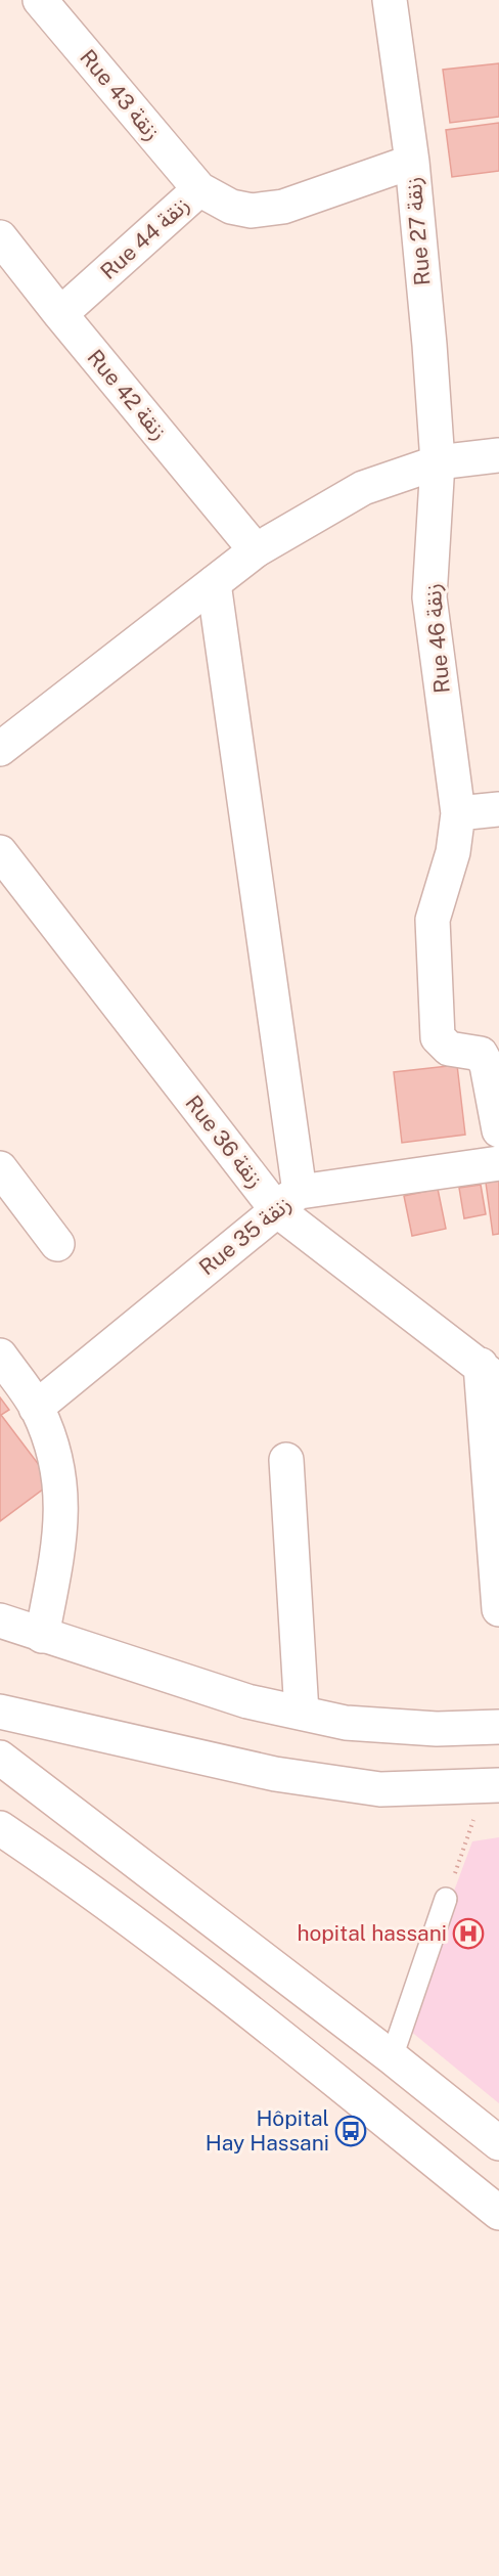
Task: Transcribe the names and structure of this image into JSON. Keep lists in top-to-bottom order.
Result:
{
  "streets": {
    "street": [
      "Rue 43 زنقة",
      "Rue 27 زنقة",
      "Rue 44 زنقة",
      "Rue 42 زنقة",
      "Rue 46 زنقة",
      "Rue 36 زنقة",
      "Rue 35 زنقة"
    ]
  },
  "crossings": [
    ["Rue 43 زنقة", "Rue 44 زنقة"],
    ["Rue 27 زنقة", "Rue 44 زنقة"],
    ["Rue 27 زنقة", "Rue 46 زنقة"],
    ["Rue 44 زنقة", "Rue 42 زنقة"],
    ["Rue 36 زنقة", "Rue 35 زنقة"]
  ],
  "places": {
    "hospital": ["hopital hassani"],
    "bus stop": ["Hôpital Hay Hassani"]
  }
}
